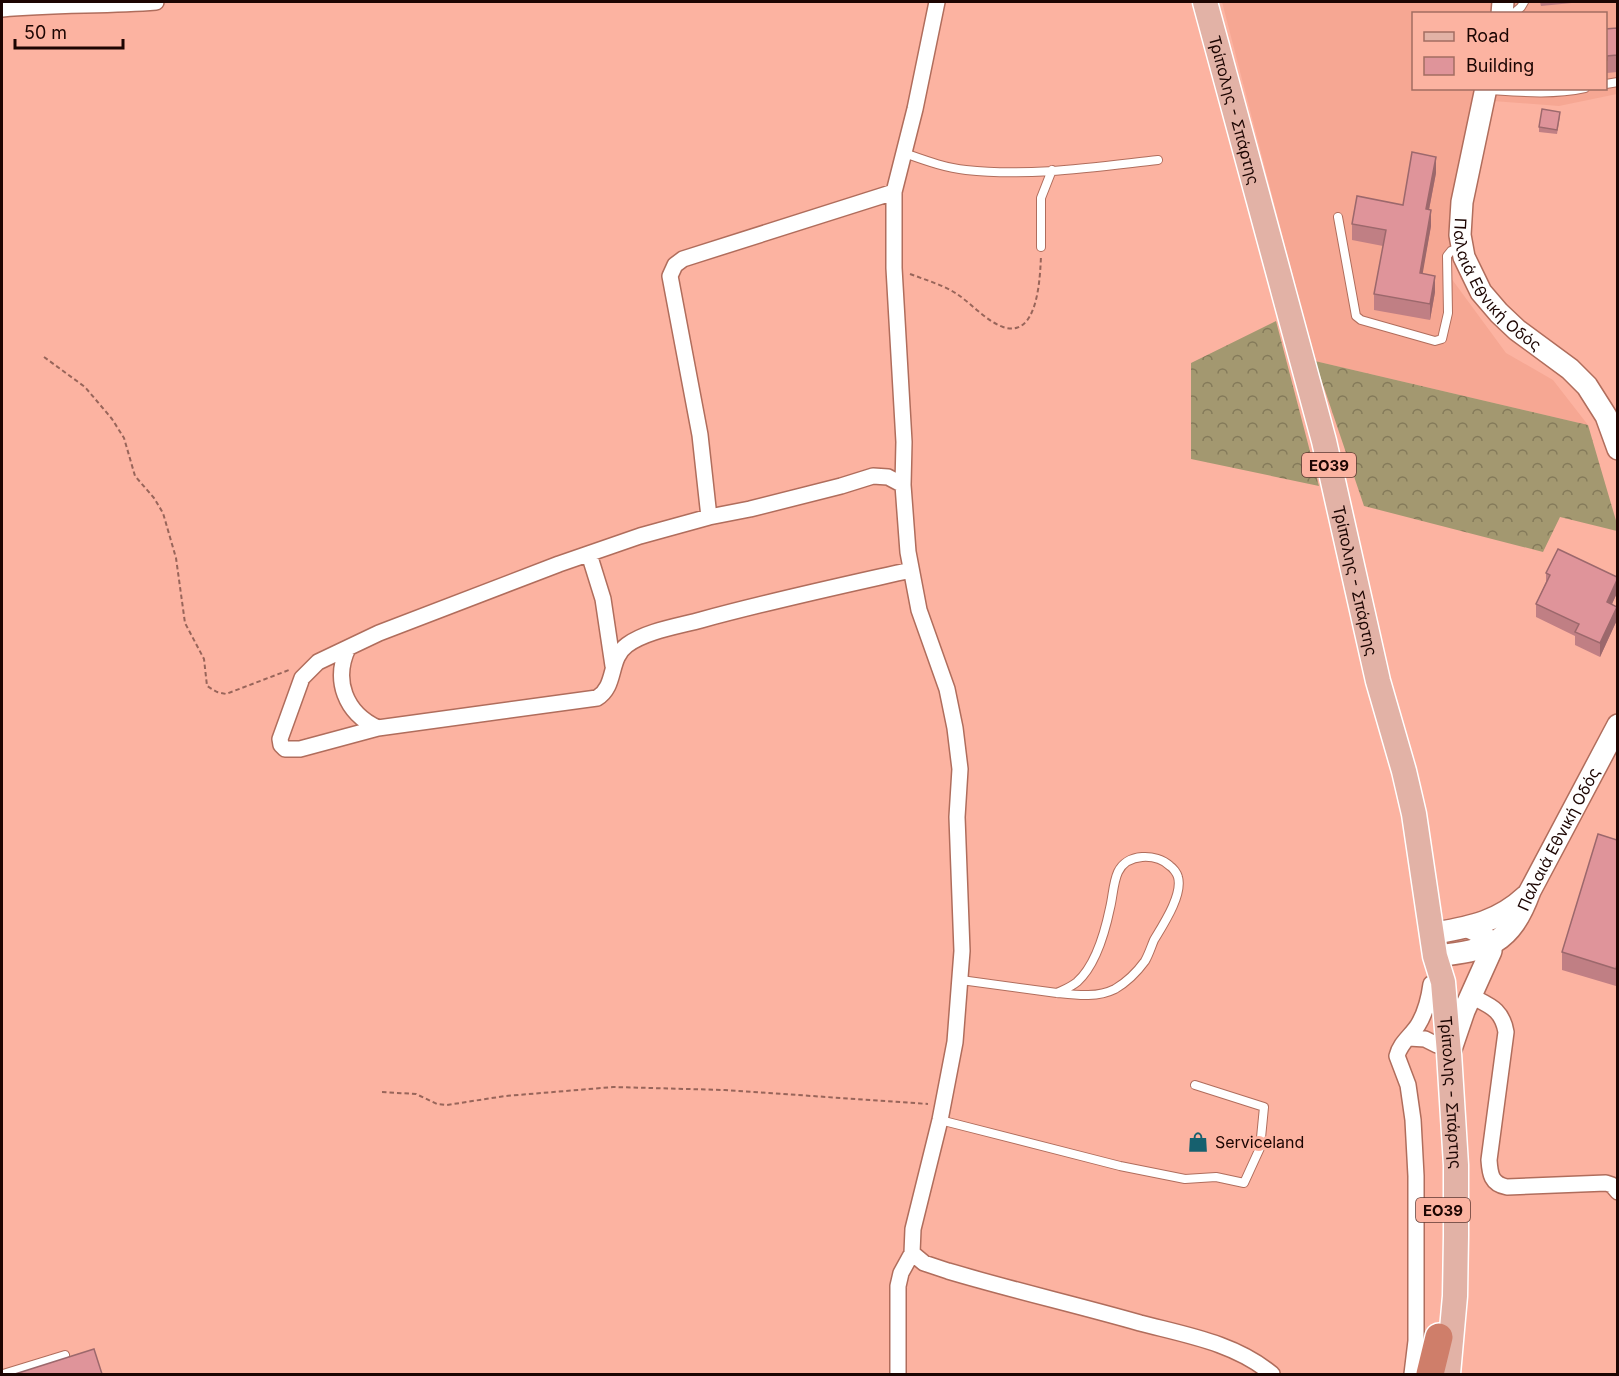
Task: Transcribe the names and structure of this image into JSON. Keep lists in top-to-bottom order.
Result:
{
  "streets": {
    "main road": ["Τρίπολης - Σπάρτης", "Παλαιά Εθνική Οδός", "ΕΟ39"]
  },
  "places": {
    "shop": ["Serviceland"]
  },
  "legend": ["Road", "Building"],
  "scale_bar": "50 m"
}
